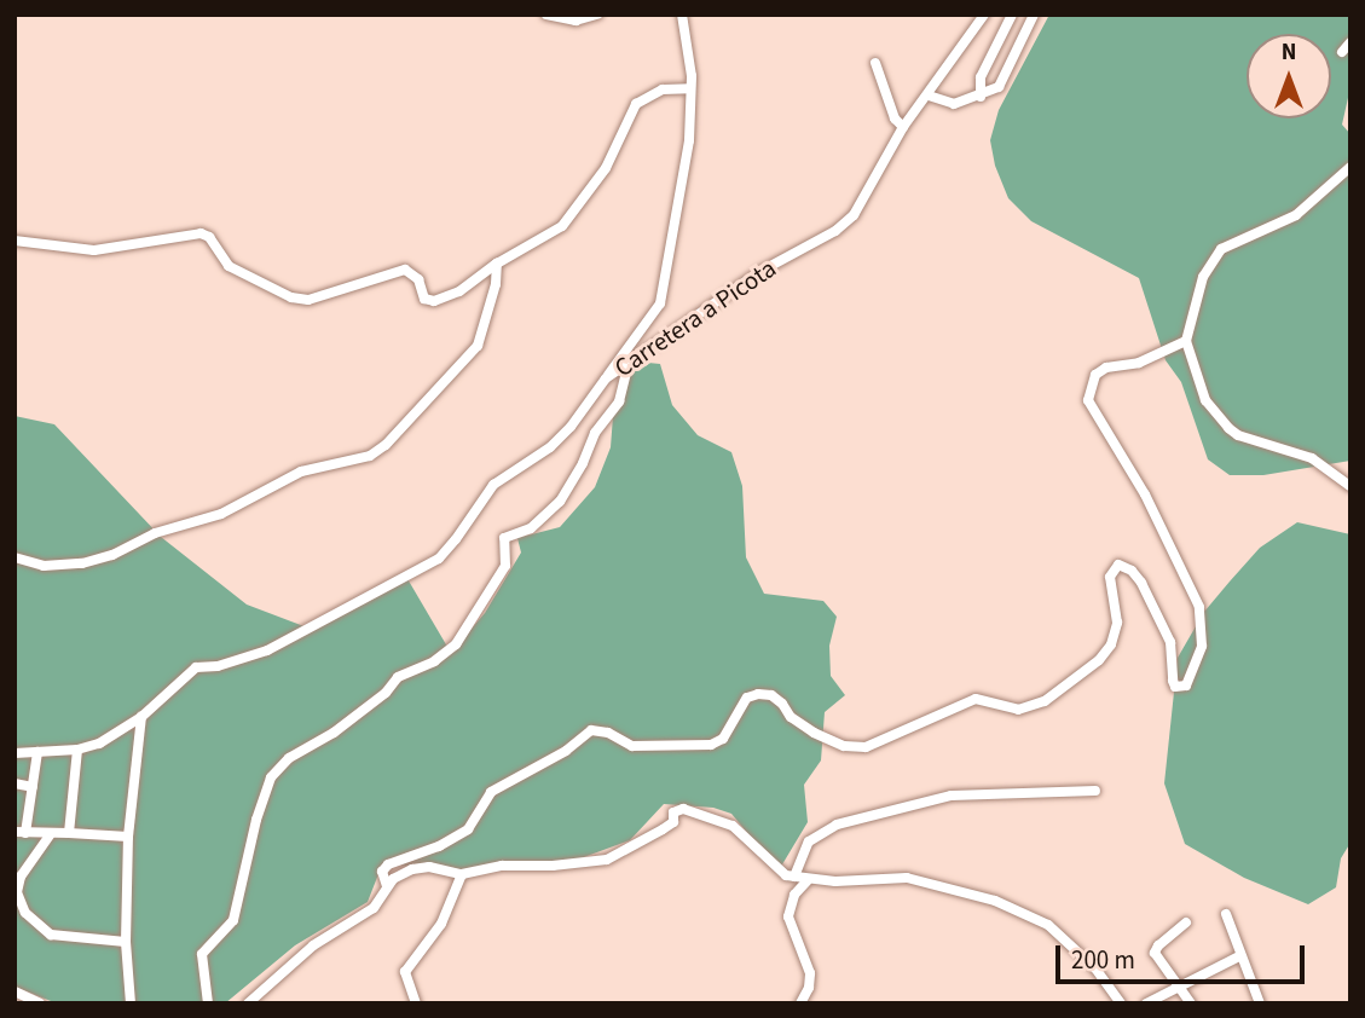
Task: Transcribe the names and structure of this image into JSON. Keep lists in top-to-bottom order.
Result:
{
  "streets": {
    "street": ["Carretera a Picota"]
  },
  "scale_bar": "200 m",
  "north": "top"
}
